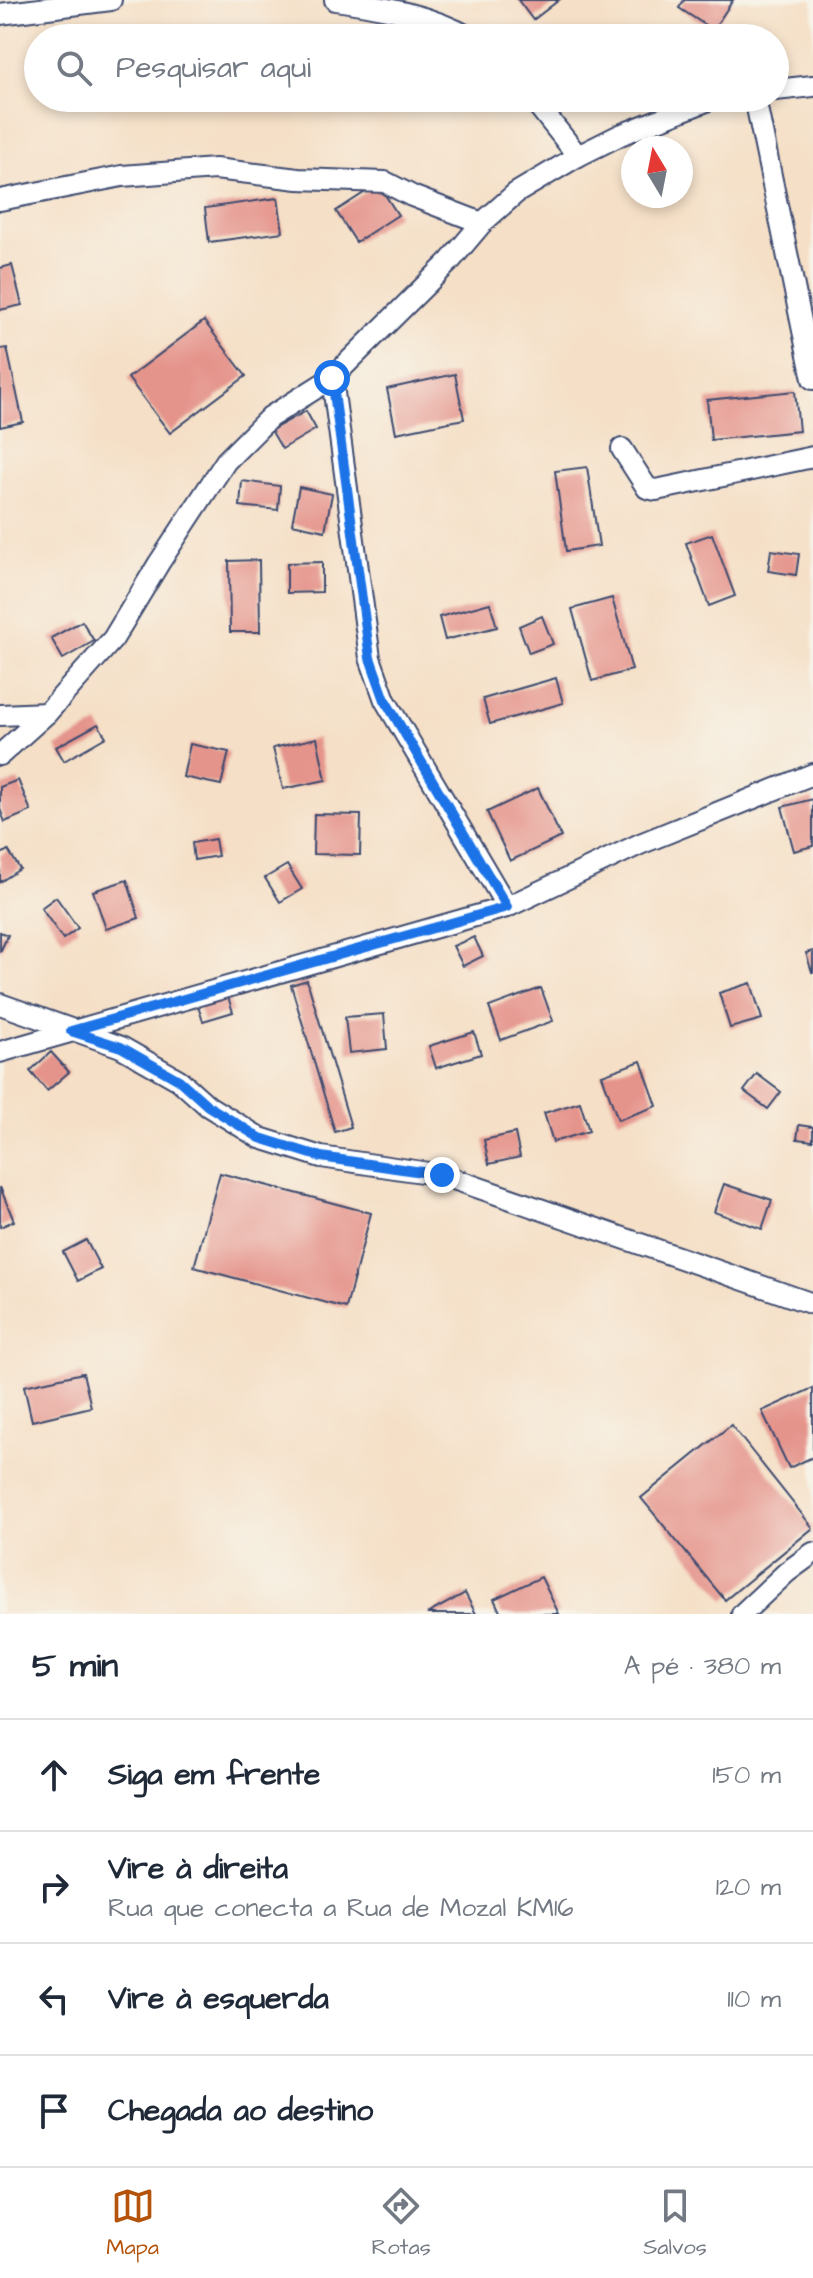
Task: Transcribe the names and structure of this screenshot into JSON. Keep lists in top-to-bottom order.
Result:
{
  "north": "top",
  "page": {
    "search": "Pesquisar aqui",
    "heading": ["5 min", "A pé · 380 m"],
    "list": [
      ["Siga em frente", "150 m"],
      ["Vire à direita", "Rua que conecta a Rua de Mozal KM16", "120 m"],
      ["Vire à esquerda", "110 m"],
      "Chegada ao destino"
    ],
    "nav": ["Mapa", "Rotas", "Salvos"]
  }
}
